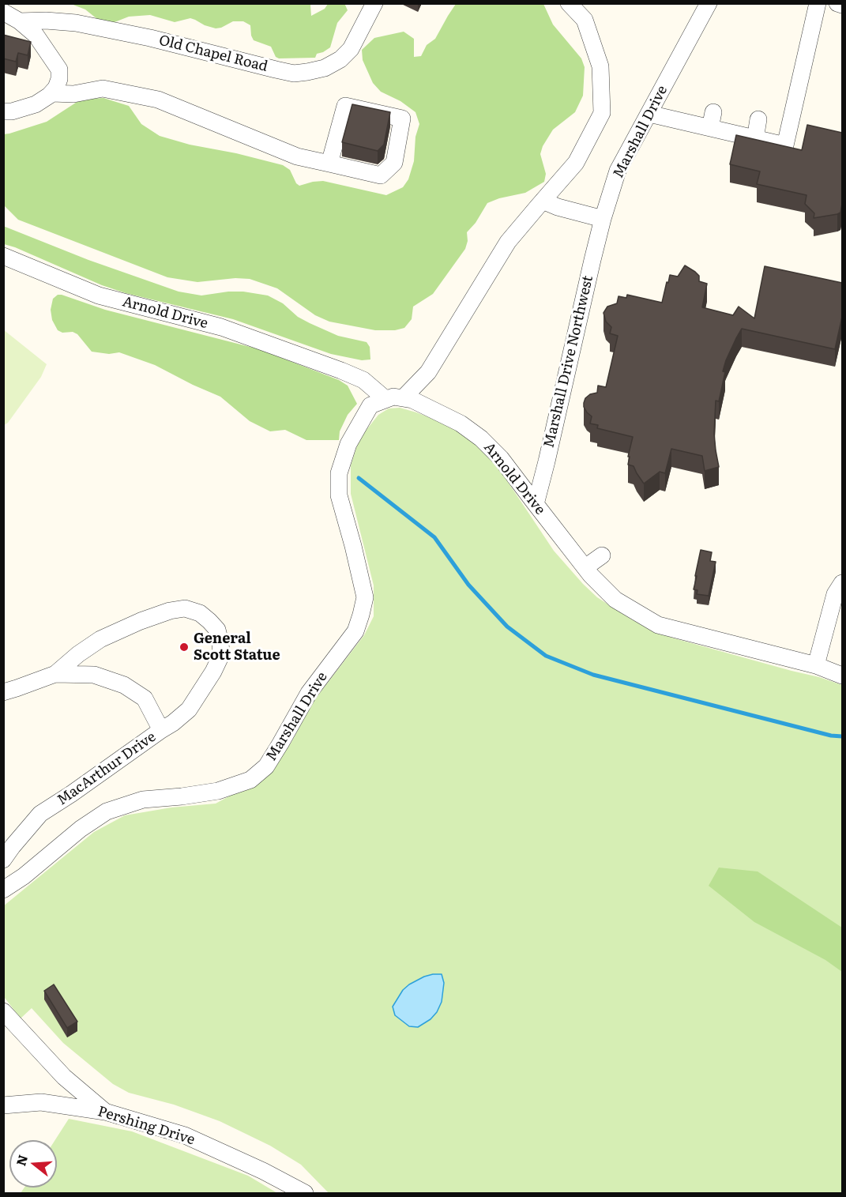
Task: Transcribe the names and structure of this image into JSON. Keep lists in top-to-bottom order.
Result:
{
  "streets": {
    "street": [
      "Old Chapel Road",
      "Marshall Drive",
      "Arnold Drive",
      "Marshall Drive Northwest",
      "MacArthur Drive",
      "Pershing Drive"
    ]
  },
  "crossings": [
    ["Marshall Drive", "Arnold Drive"],
    ["Marshall Drive", "Marshall Drive Northwest"],
    ["Arnold Drive", "Marshall Drive Northwest"]
  ],
  "places": ["General Scott Statue"],
  "north": "left"
}
